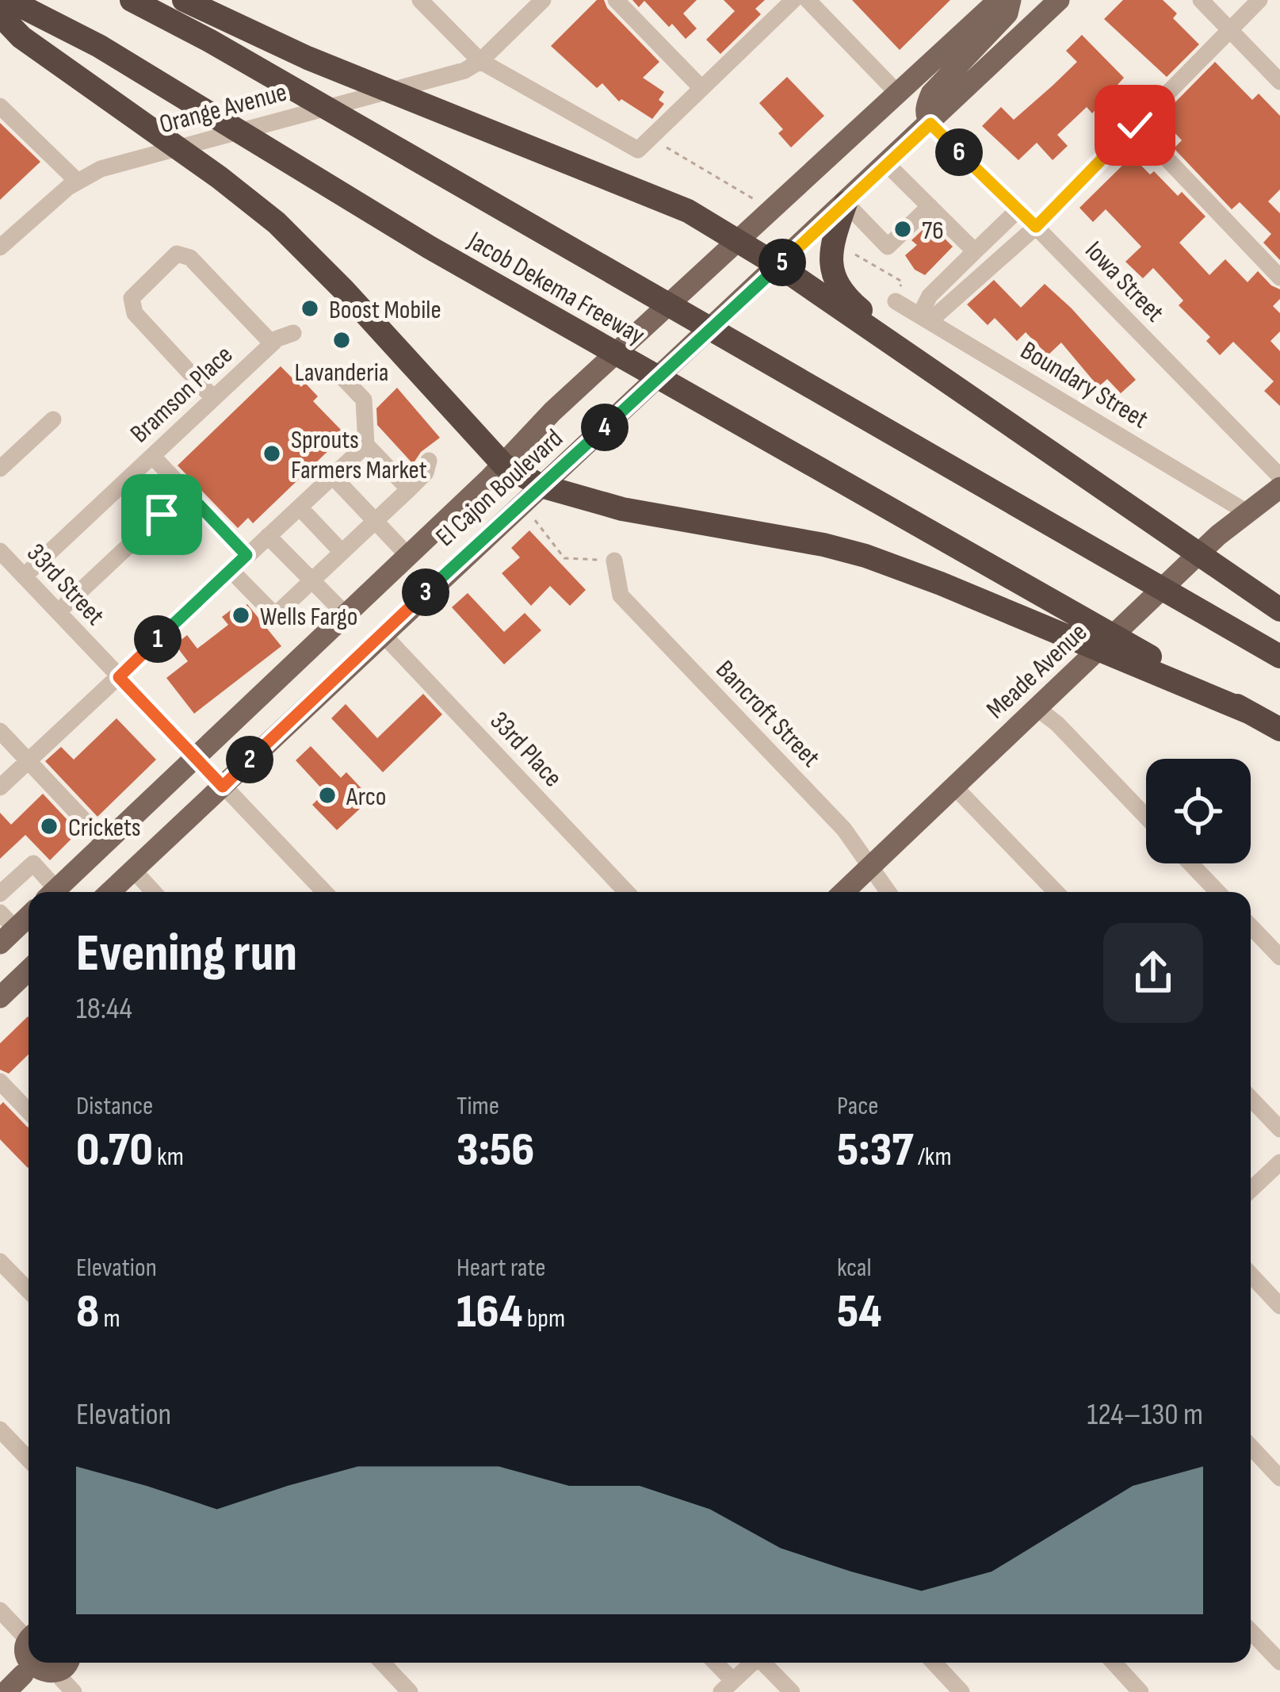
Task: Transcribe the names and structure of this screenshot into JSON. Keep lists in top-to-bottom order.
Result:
{
  "streets": {
    "highway": ["Jacob Dekema Freeway"],
    "main road": ["El Cajon Boulevard", "Meade Avenue"],
    "street": [
      "Orange Avenue",
      "Iowa Street",
      "Boundary Street",
      "Bramson Place",
      "33rd Street",
      "Bancroft Street",
      "33rd Place"
    ]
  },
  "crossings": [
    ["Iowa Street", "El Cajon Boulevard"],
    ["Boundary Street", "Meade Avenue"],
    ["Bramson Place", "33rd Street"],
    ["El Cajon Boulevard", "33rd Street"],
    ["El Cajon Boulevard", "33rd Place"],
    ["Meade Avenue", "Bancroft Street"]
  ],
  "places": [
    "76",
    "Boost Mobile",
    "Lavanderia",
    "Sprouts Farmers Market",
    "Wells Fargo",
    "Arco",
    "Crickets"
  ],
  "page": {
    "pins": [
      "6",
      "5",
      "4",
      "3",
      "1",
      "2"
    ],
    "heading": ["Evening run", "18:44"],
    "stats": [
      ["Distance", "0.70 km"],
      ["Time", "3:56"],
      ["Pace", "5:37 /km"],
      ["Elevation", "8 m"],
      ["Heart rate", "164 bpm"],
      ["kcal", "54"]
    ],
    "chart": ["Elevation", "124–130 m"]
  }
}
